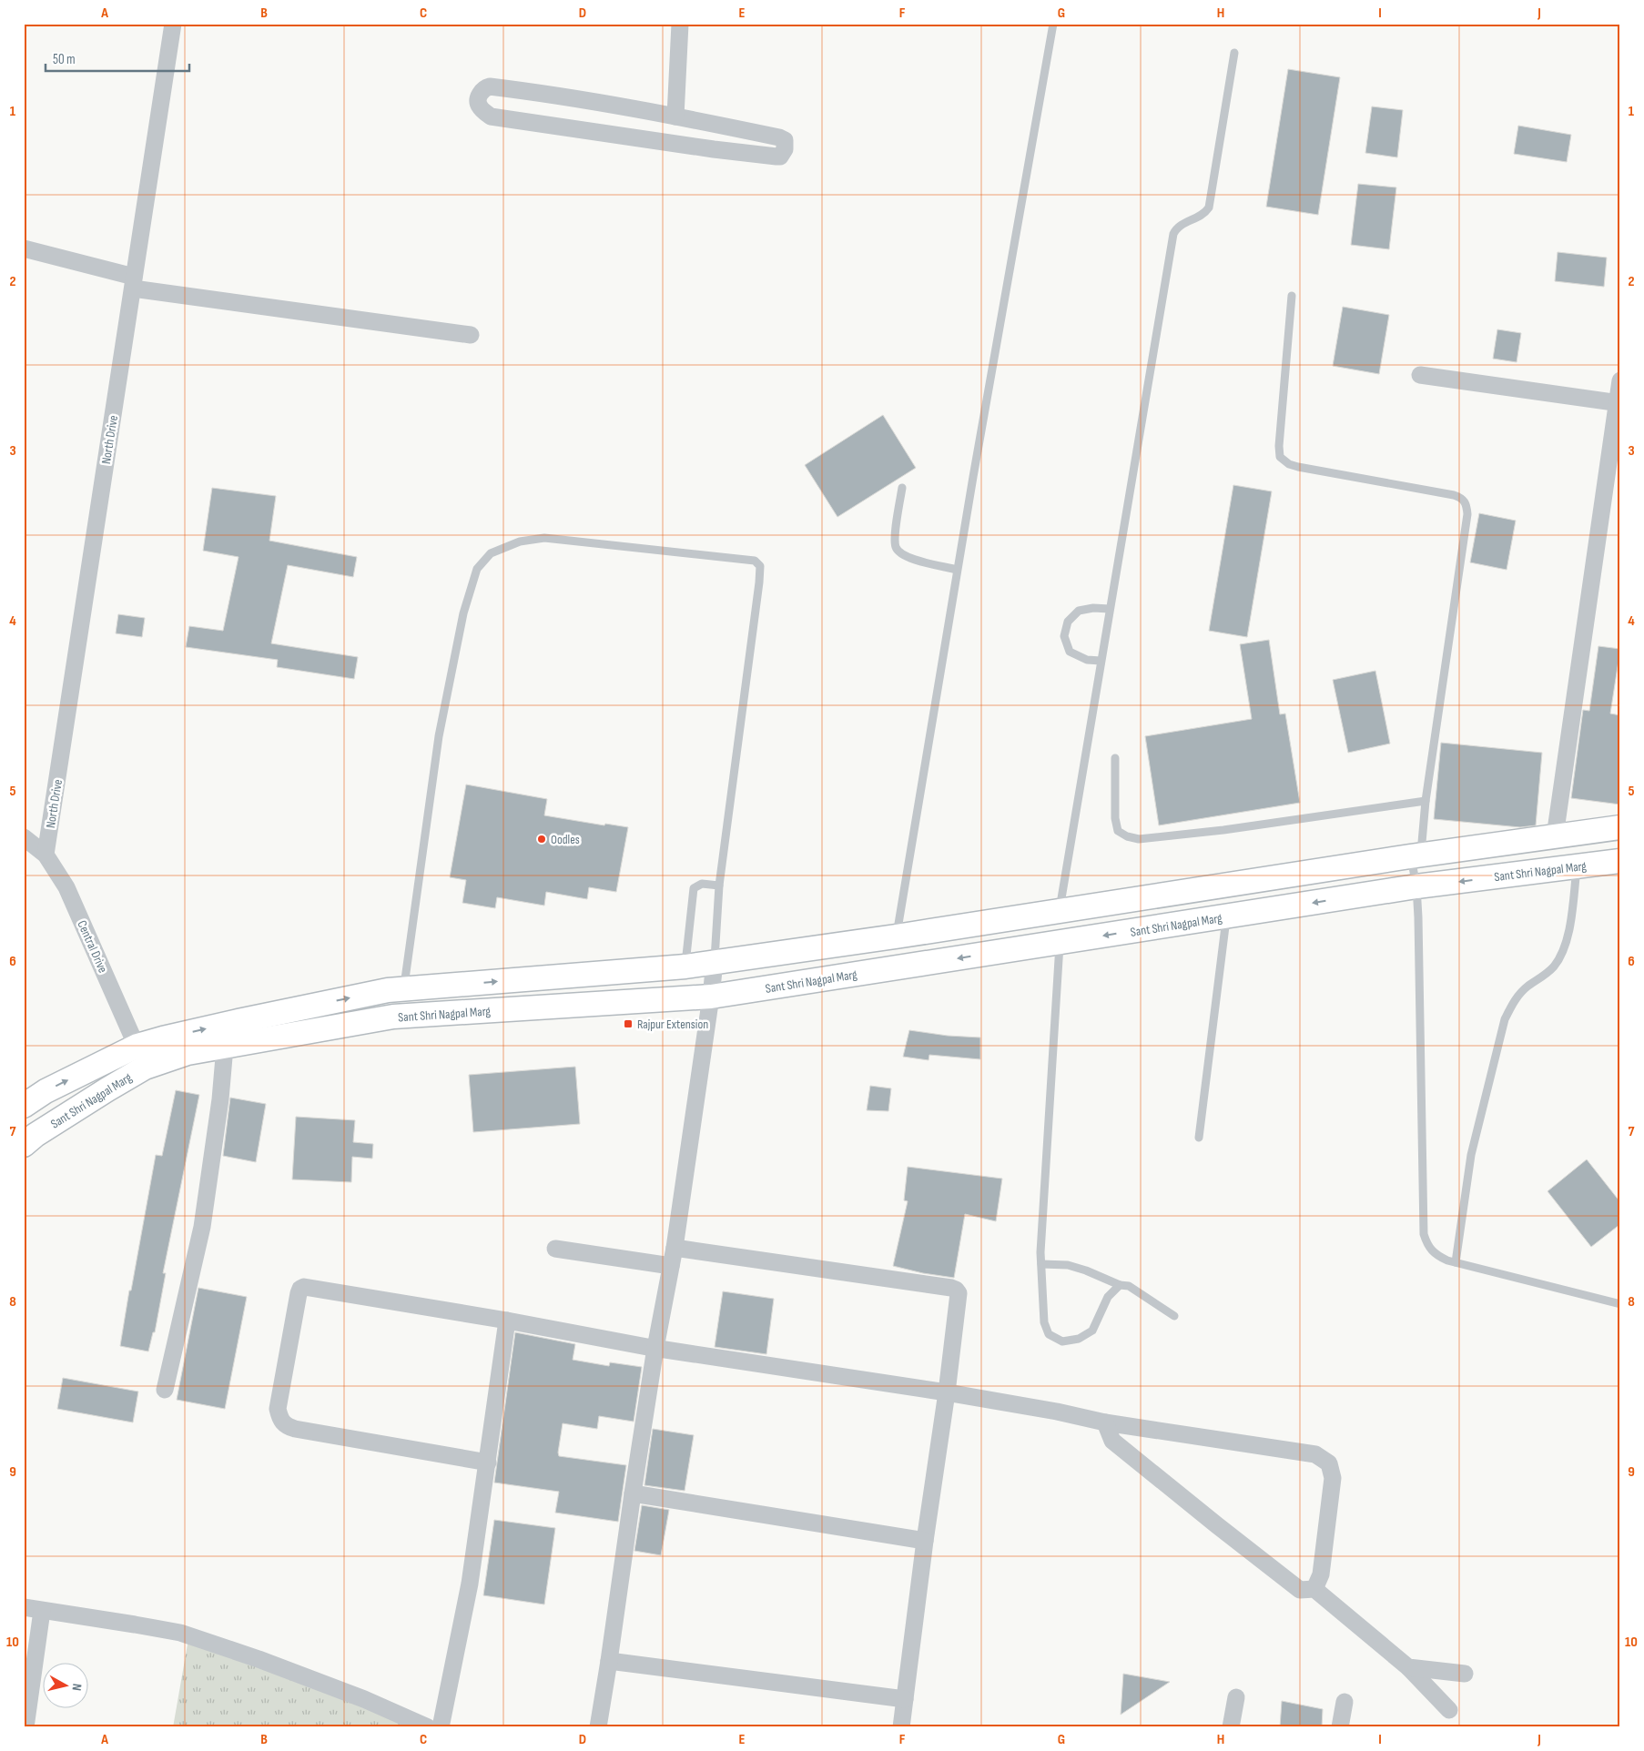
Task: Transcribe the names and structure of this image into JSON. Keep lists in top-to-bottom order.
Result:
{
  "streets": {
    "main road": ["Sant Shri Nagpal Marg"],
    "street": ["North Drive", "Central Drive"]
  },
  "crossings": [
    ["North Drive", "Central Drive"],
    ["Sant Shri Nagpal Marg", "Central Drive"]
  ],
  "places": {
    "other": ["Oodles"],
    "transit": ["Rajpur Extension"]
  },
  "scale_bar": "50 m",
  "north": "right",
  "grid": {
    "columns": [
      "A",
      "B",
      "C",
      "D",
      "E",
      "F",
      "G",
      "H",
      "I",
      "J"
    ],
    "rows": [
      "1",
      "2",
      "3",
      "4",
      "5",
      "6",
      "7",
      "8",
      "9",
      "10"
    ]
  }
}
